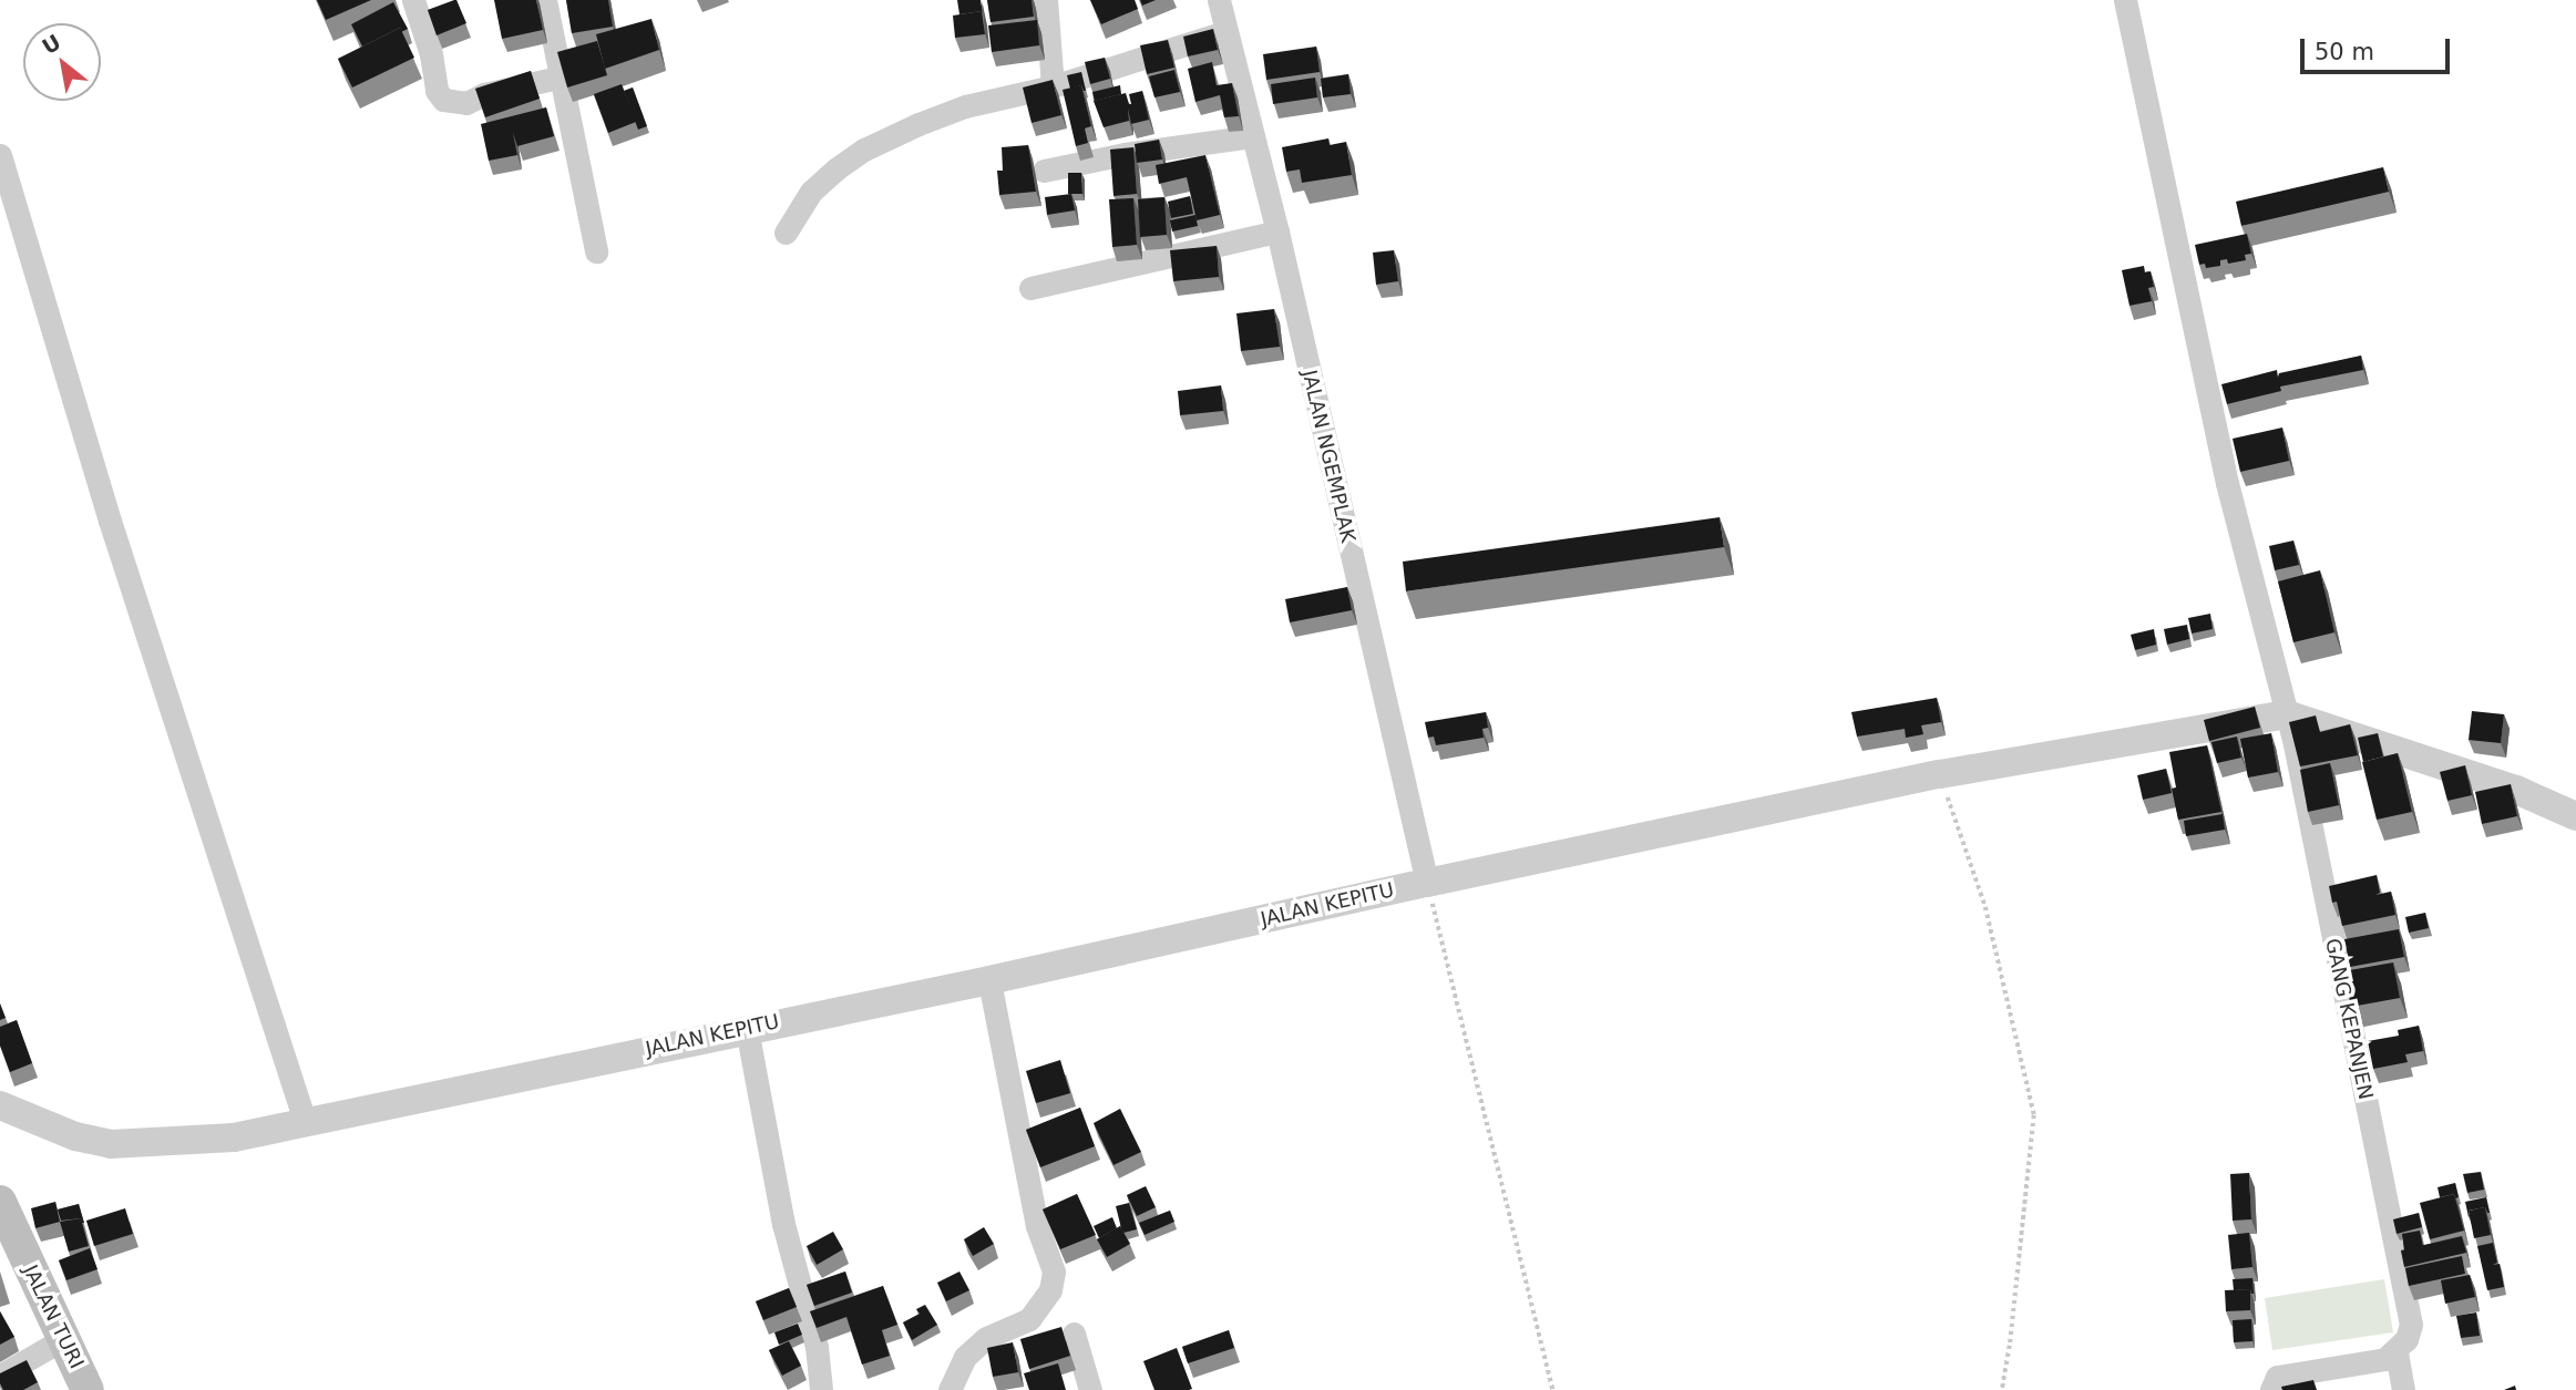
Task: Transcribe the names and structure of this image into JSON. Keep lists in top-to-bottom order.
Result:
{
  "streets": {
    "main road": ["JALAN TURI"],
    "street": ["JALAN NGEMPLAK", "JALAN KEPITU", "GANG KEPANJEN"]
  },
  "crossings": [
    ["JALAN NGEMPLAK", "JALAN KEPITU"],
    ["JALAN KEPITU", "GANG KEPANJEN"]
  ],
  "scale_bar": "50 m",
  "north": "top left"
}
